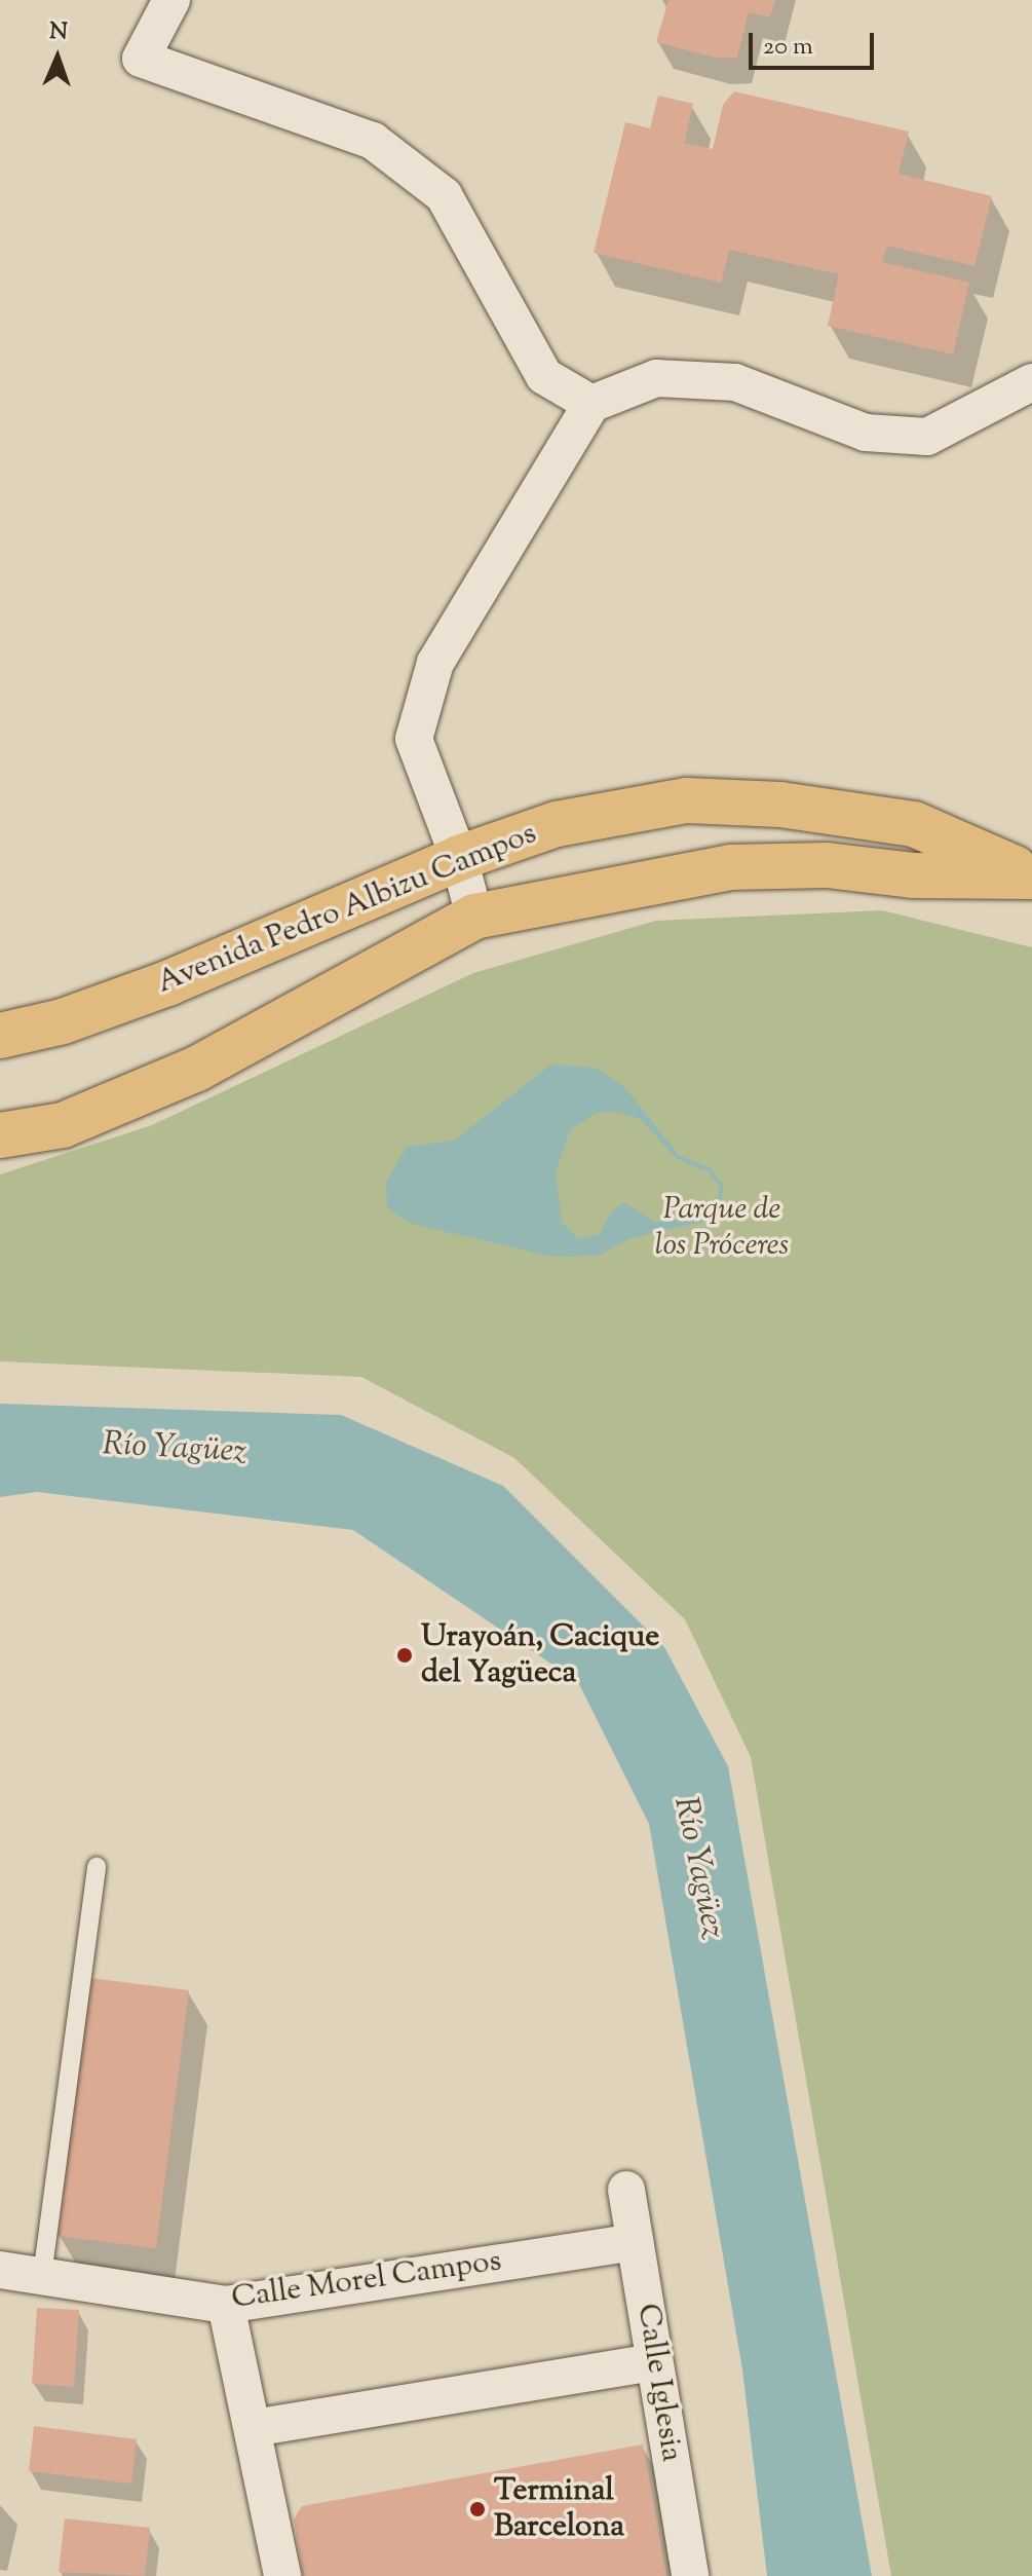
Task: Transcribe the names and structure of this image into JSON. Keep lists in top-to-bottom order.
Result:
{
  "streets": {
    "main road": ["Avenida Pedro Albizu Campos"],
    "street": ["Calle Morel Campos", "Calle Iglesia"]
  },
  "crossings": [
    ["Calle Morel Campos", "Calle Iglesia"]
  ],
  "water": ["Río Yagüez"],
  "parks": ["Parque de los Próceres"],
  "places": ["Urayoán, Cacique del Yagüeca", "Terminal Barcelona"],
  "scale_bar": "20 m",
  "north": "top"
}
